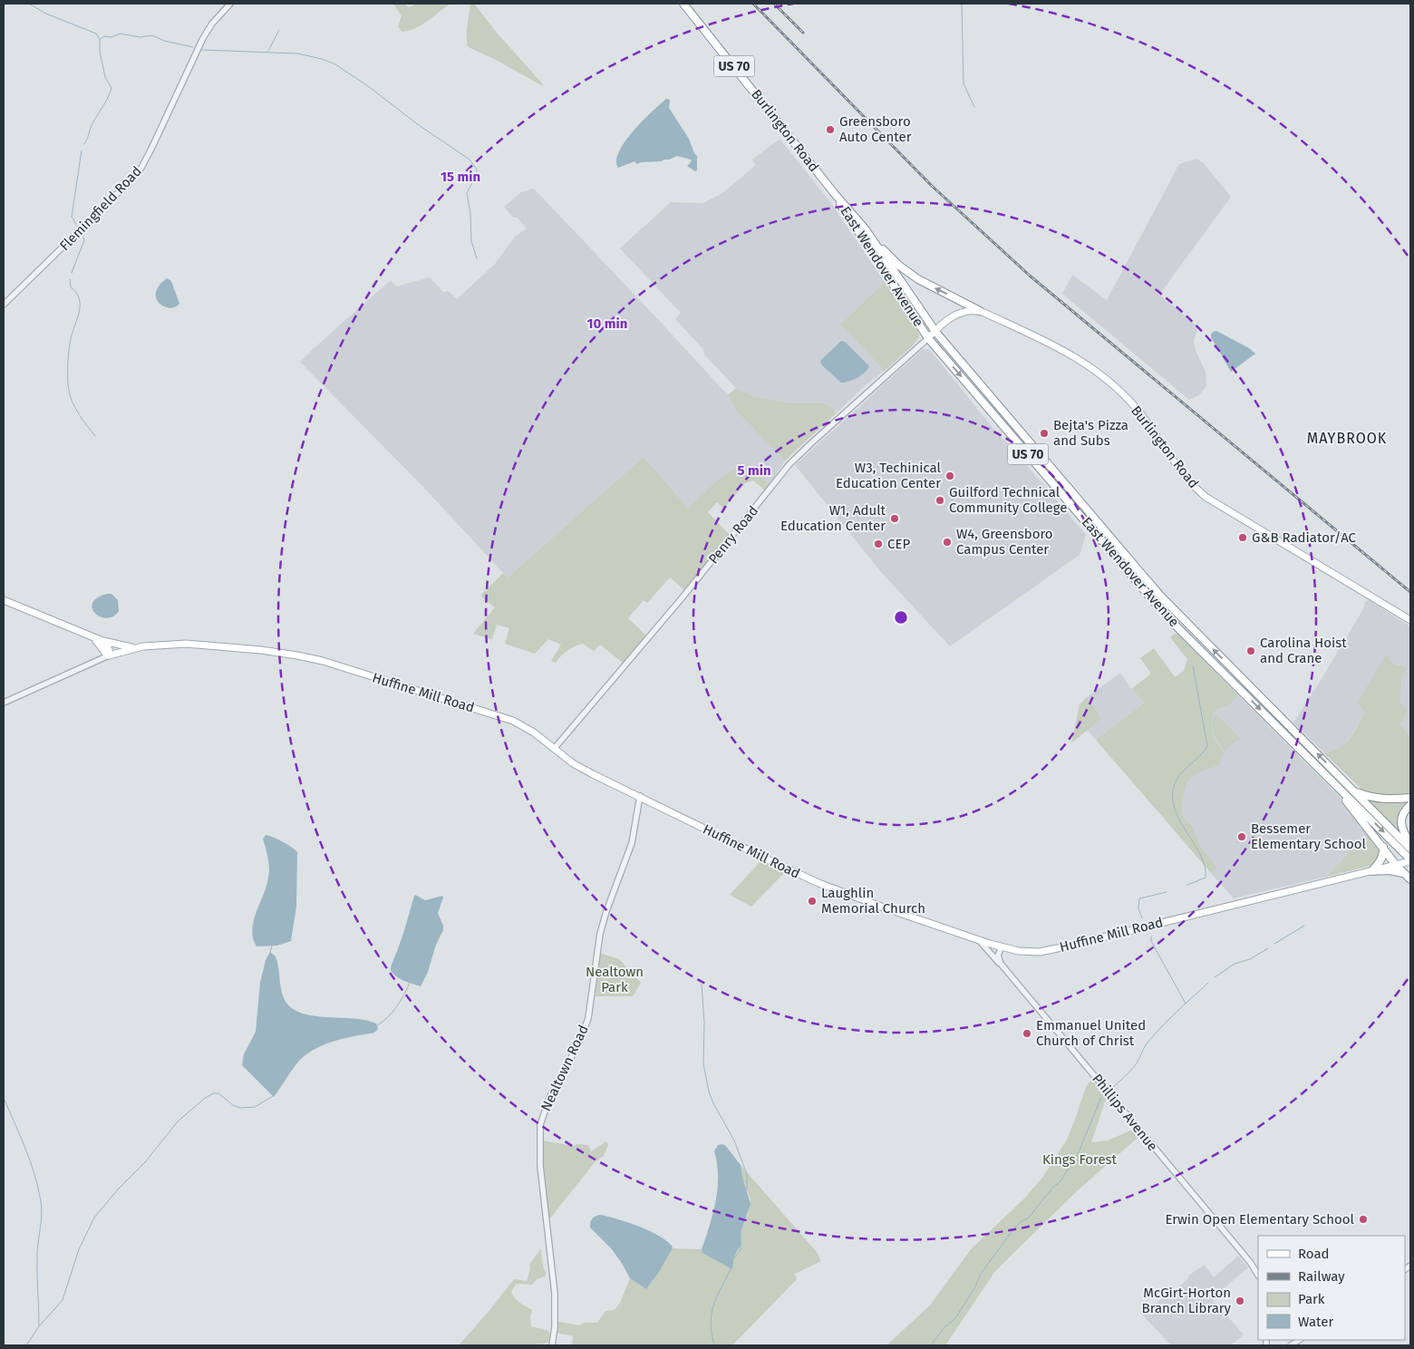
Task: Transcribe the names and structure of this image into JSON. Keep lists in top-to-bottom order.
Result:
{
  "streets": {
    "highway": ["US 70", "Burlington Road", "East Wendover Avenue"],
    "main road": ["Huffine Mill Road"],
    "street": [
      "Flemingfield Road",
      "Penry Road",
      "Nealtown Road",
      "Phillips Avenue"
    ]
  },
  "crossings": [
    ["Burlington Road", "East Wendover Avenue"],
    ["Burlington Road", "Penry Road"],
    ["East Wendover Avenue", "Penry Road"],
    ["East Wendover Avenue", "Huffine Mill Road"],
    ["Penry Road", "Huffine Mill Road"],
    ["Huffine Mill Road", "Nealtown Road"],
    ["Huffine Mill Road", "Phillips Avenue"]
  ],
  "districts": ["MAYBROOK"],
  "parks": ["Nealtown Park", "Kings Forest"],
  "places": [
    "Greensboro Auto Center",
    "Bejta's Pizza and Subs",
    "W3, Techinical Education Center",
    "Guilford Technical Community College",
    "W1, Adult Education Center",
    "G&B Radiator/AC",
    "W4, Greensboro Campus Center",
    "CEP",
    "Carolina Hoist and Crane",
    "Bessemer Elementary School",
    "Laughlin Memorial Church",
    "Emmanuel United Church of Christ",
    "Erwin Open Elementary School",
    "McGirt-Horton Branch Library"
  ],
  "legend": [
    "Road",
    "Railway",
    "Park",
    "Water"
  ],
  "rings": ["15 min", "10 min", "5 min"]
}
